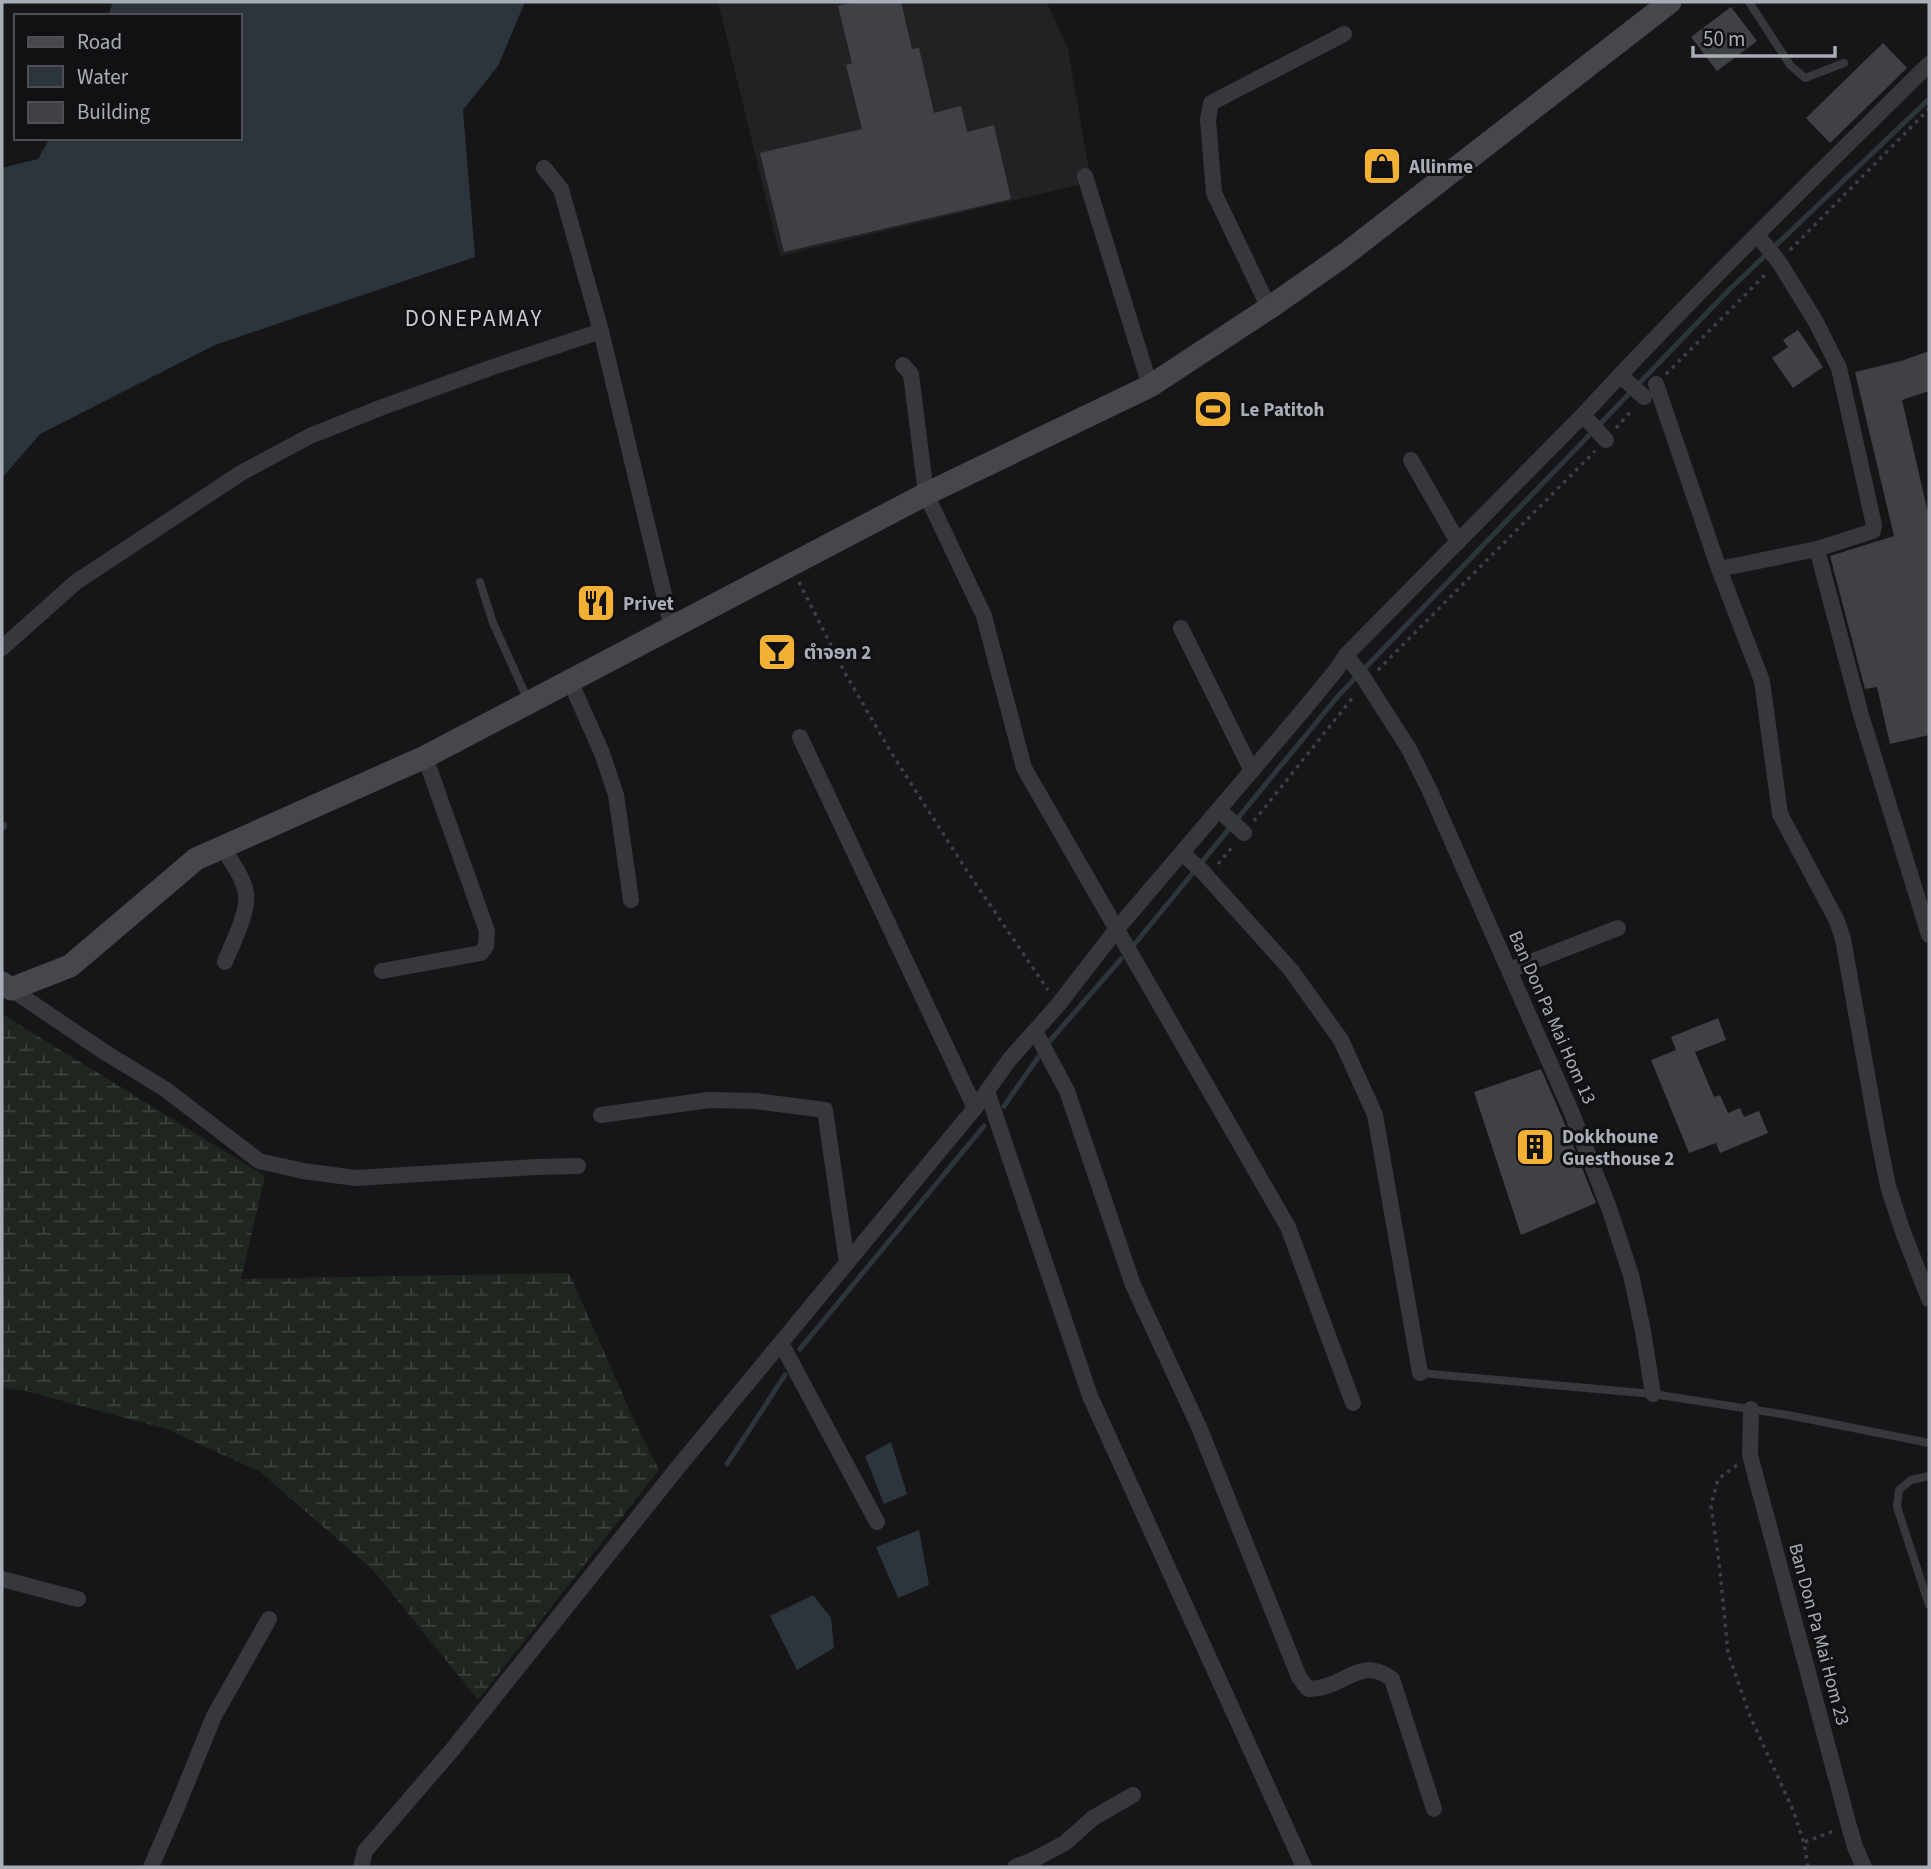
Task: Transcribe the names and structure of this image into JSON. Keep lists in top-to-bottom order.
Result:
{
  "streets": {
    "street": ["Ban Don Pa Mai Hom 13", "Ban Don Pa Mai Hom 23"]
  },
  "districts": ["DONEPAMAY"],
  "places": {
    "shop": ["Allinme"],
    "sports": ["Le Patitoh"],
    "restaurant": ["Privet"],
    "bar": ["ຕຳຈອກ 2"],
    "building": ["Dokkhoune Guesthouse 2"]
  },
  "legend": ["Road", "Water", "Building"],
  "scale_bar": "50 m"
}
